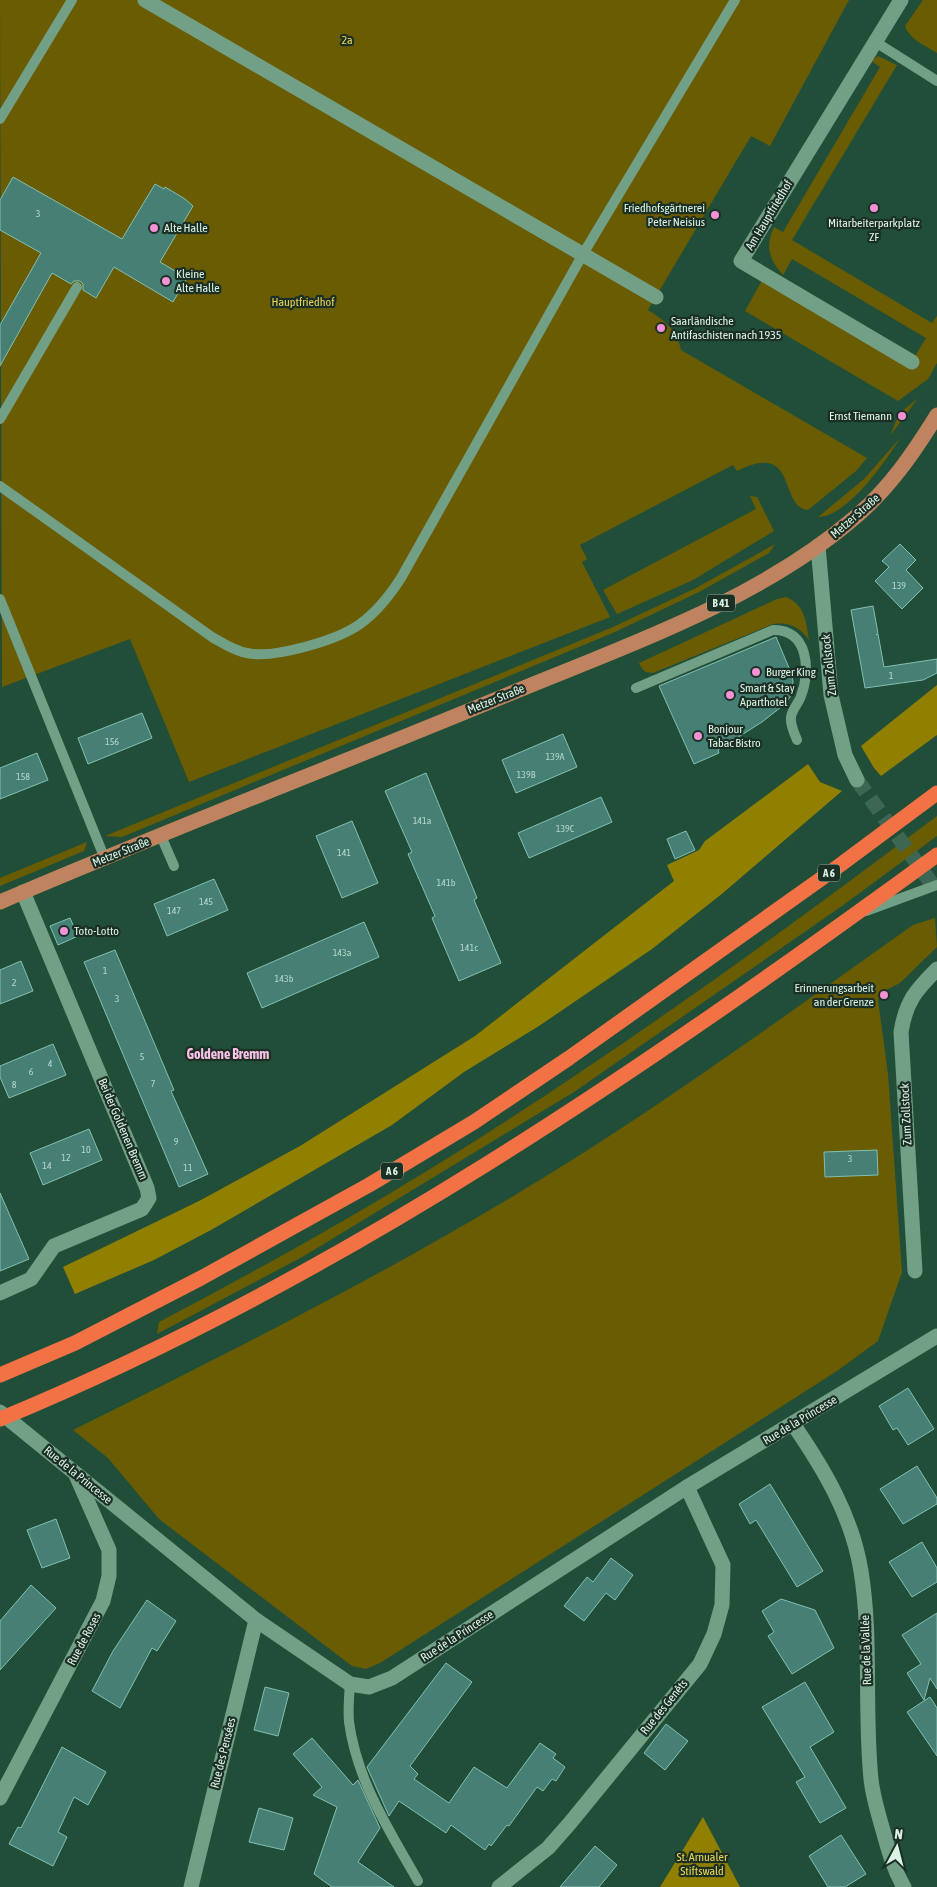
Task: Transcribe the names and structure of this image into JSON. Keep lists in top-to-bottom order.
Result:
{
  "streets": {
    "highway": ["A 6"],
    "main road": ["Metzer Straße", "B 41"],
    "street": [
      "Am Hauptfriedhof",
      "Zum Zollstock",
      "Bei der Goldenen Bremm",
      "Rue de la Princesse",
      "Rue de Roses",
      "Rue de la Vallée",
      "Rue des Genêts",
      "Rue des Pensées"
    ]
  },
  "crossings": [
    ["Metzer Straße", "Zum Zollstock"],
    ["Metzer Straße", "Bei der Goldenen Bremm"],
    ["Rue de la Princesse", "Rue de Roses"],
    ["Rue de la Princesse", "Rue de la Vallée"],
    ["Rue de la Princesse", "Rue des Genêts"],
    ["Rue de la Princesse", "Rue des Pensées"]
  ],
  "districts": ["Goldene Bremm"],
  "parks": ["2a", "Hauptfriedhof", "St. Arnualer Stiftswald"],
  "places": [
    "Mitarbeiterparkplatz ZF",
    "Friedhofsgärtnerei Peter Neisius",
    "Alte Halle",
    "Kleine Alte Halle",
    "Saarländische Antifaschisten nach 1935",
    "Ernst Tiemann",
    "Burger King",
    "Smart & Stay Aparthotel",
    "Bonjour Tabac Bistro",
    "Toto-Lotto",
    "Erinnerungsarbeit an der Grenze"
  ],
  "house_numbers": [
    "3",
    "139",
    "1",
    "156",
    "139A",
    "139B",
    "158",
    "141a",
    "139C",
    "141",
    "141b",
    "145",
    "147",
    "141c",
    "143a",
    "1",
    "143b",
    "2",
    "3",
    "5",
    "4",
    "6",
    "7",
    "8",
    "9",
    "10",
    "12",
    "3",
    "14",
    "11"
  ],
  "north": "top"
}
